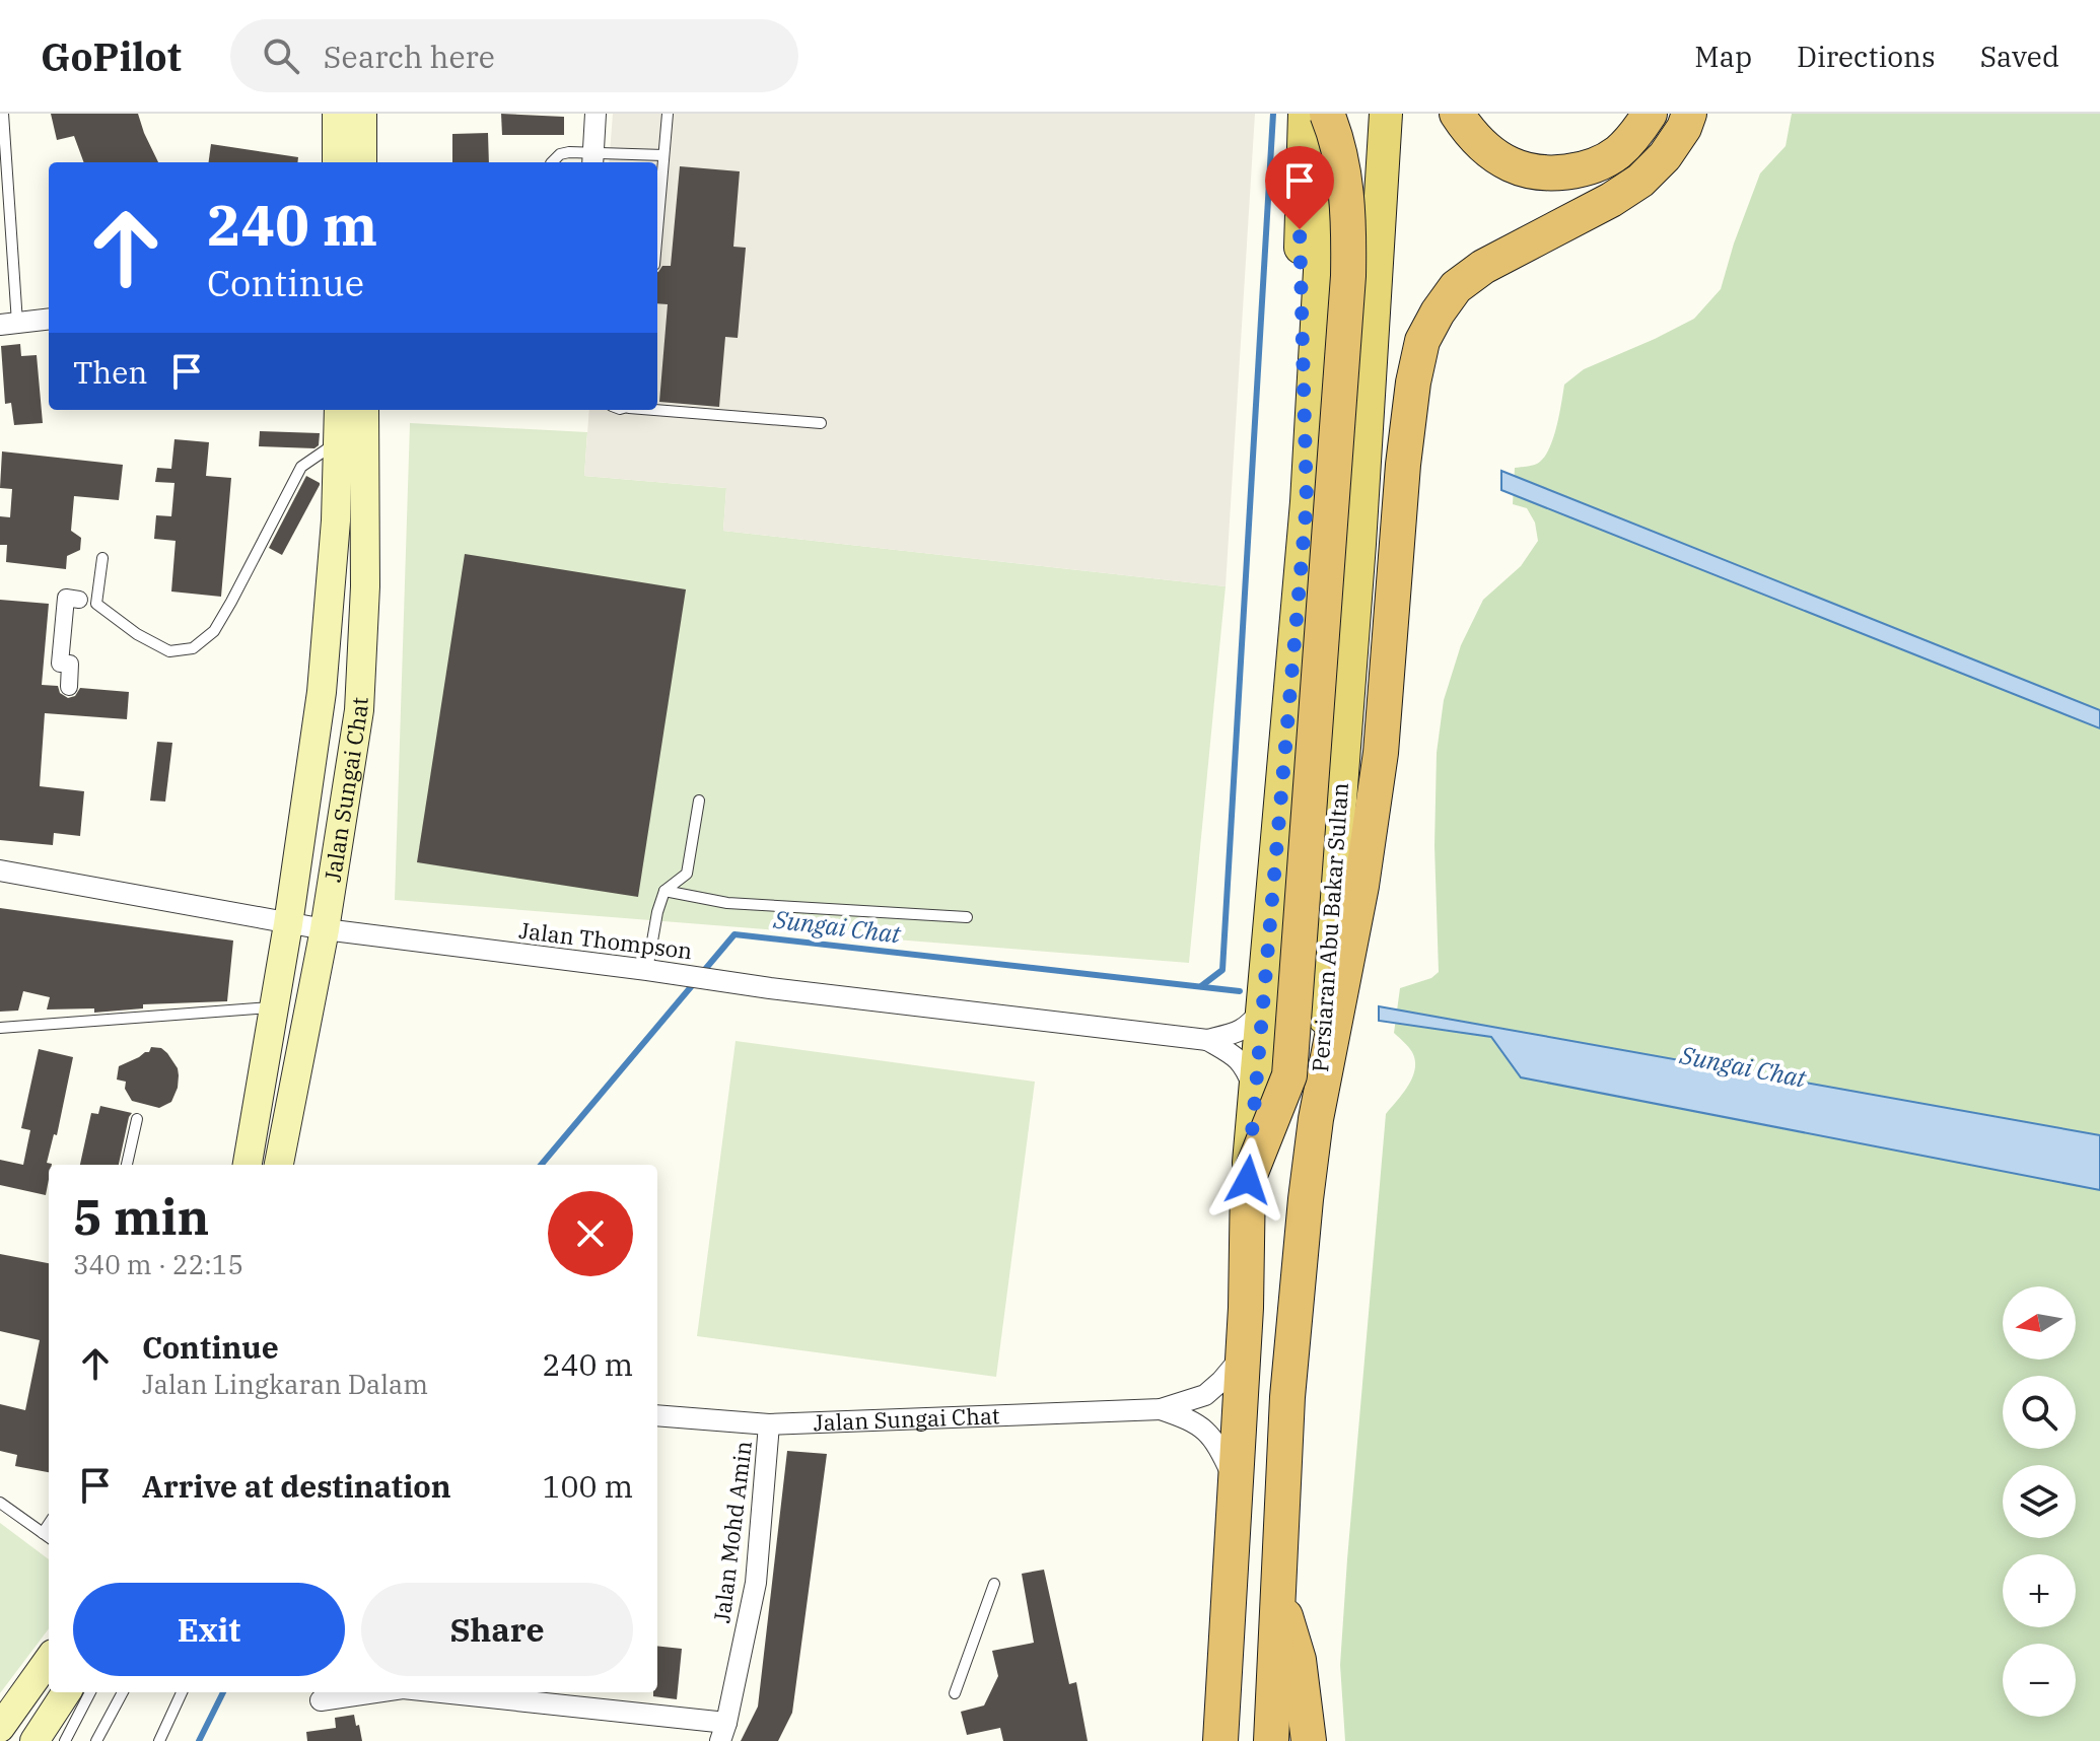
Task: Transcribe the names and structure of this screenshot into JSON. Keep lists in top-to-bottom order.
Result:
{
  "streets": {
    "highway": ["Persiaran Abu Bakar Sultan"],
    "main road": ["Jalan Sungai Chat"],
    "street": ["Jalan Thompson", "Jalan Mohd Amin"]
  },
  "crossings": [
    ["Jalan Sungai Chat", "Jalan Thompson"],
    ["Jalan Sungai Chat", "Jalan Mohd Amin"]
  ],
  "water": ["Sungai Chat"],
  "north": "left",
  "page": {
    "header": "GoPilot",
    "search": "Search here",
    "nav": ["Map", "Directions", "Saved"],
    "turn": ["240 m", "Continue"],
    "then": "Then",
    "heading": ["5 min", "340 m · 22:15"],
    "map_buttons": ["+", "−"],
    "list": [
      {
        "name": "Continue",
        "note": "Jalan Lingkaran Dalam",
        "value": "240 m"
      },
      {
        "name": "Arrive at destination",
        "value": "100 m"
      }
    ],
    "buttons": ["Exit", "Share"]
  }
}
